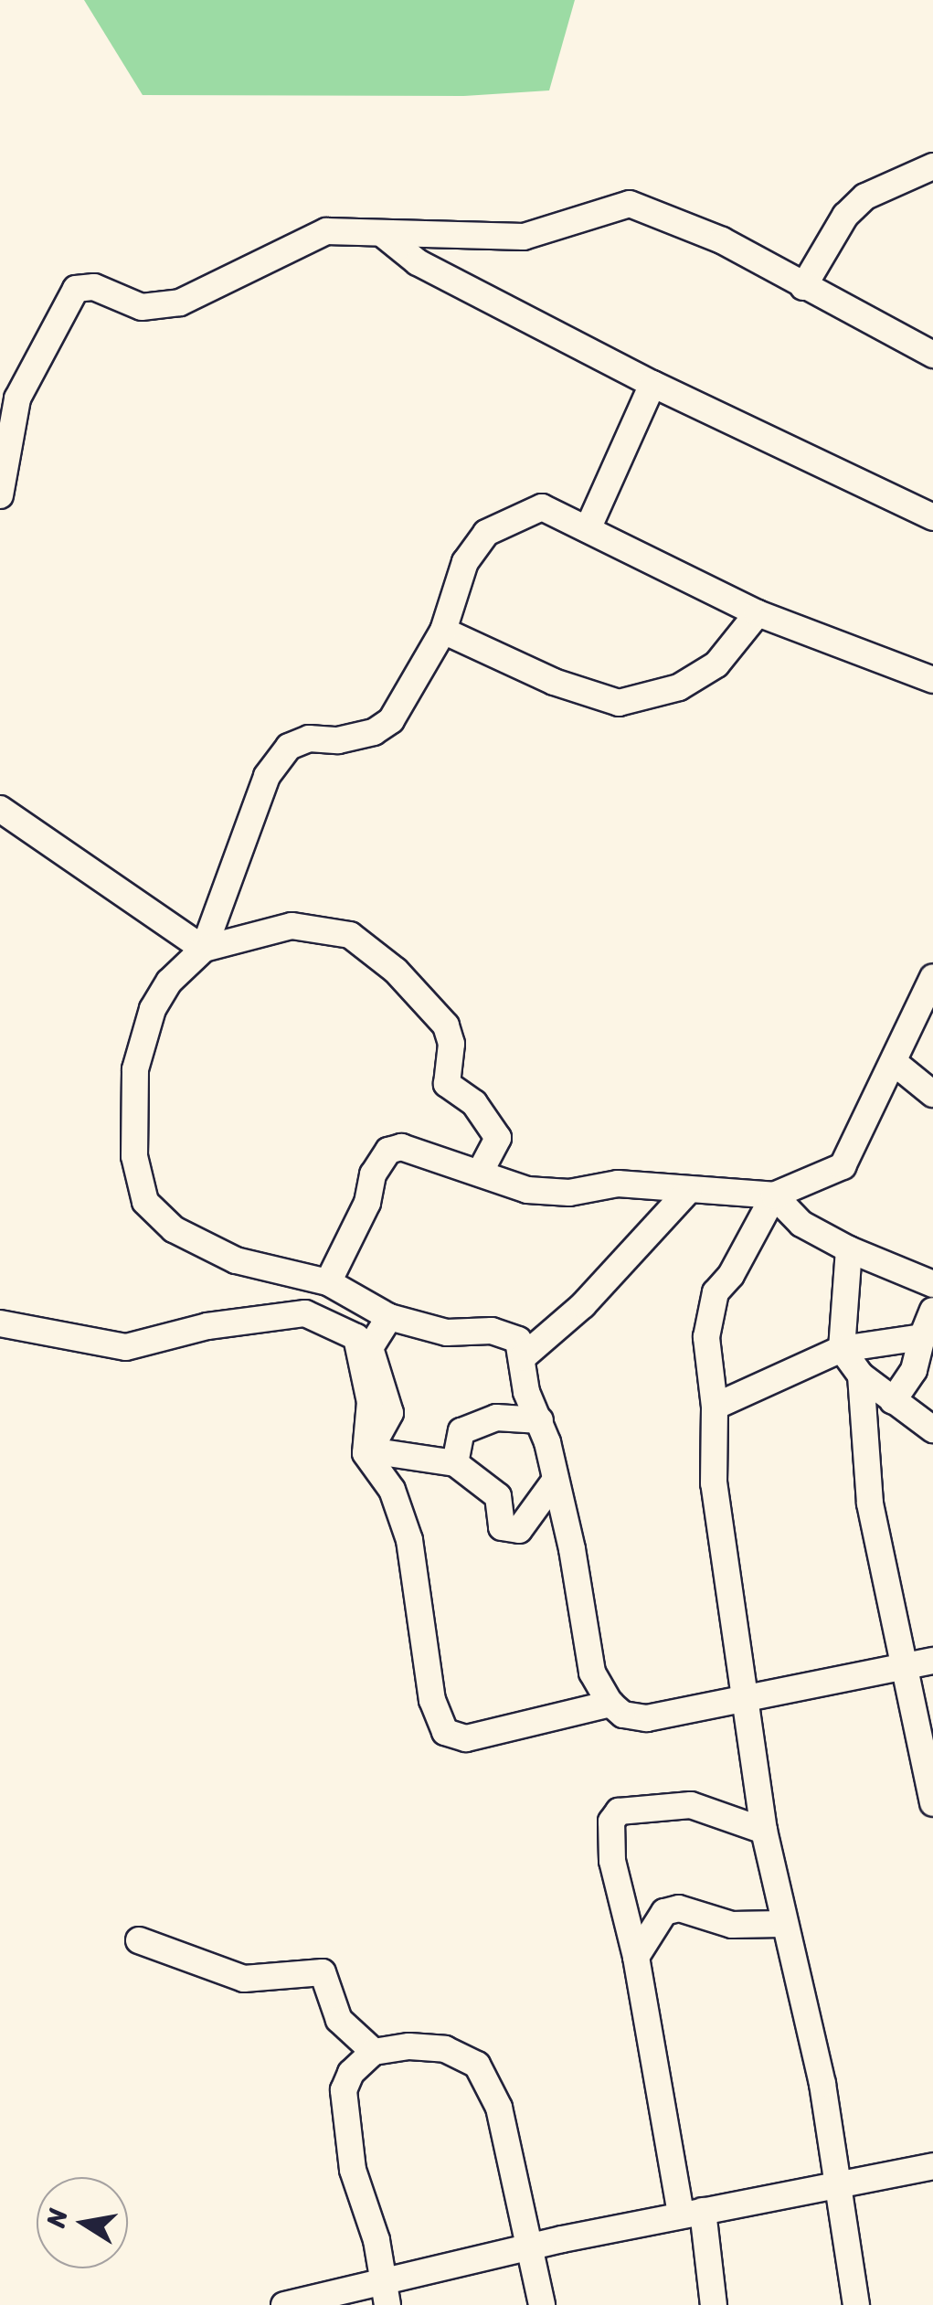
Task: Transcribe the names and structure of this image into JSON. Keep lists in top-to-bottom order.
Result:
{
  "north": "left"
}
